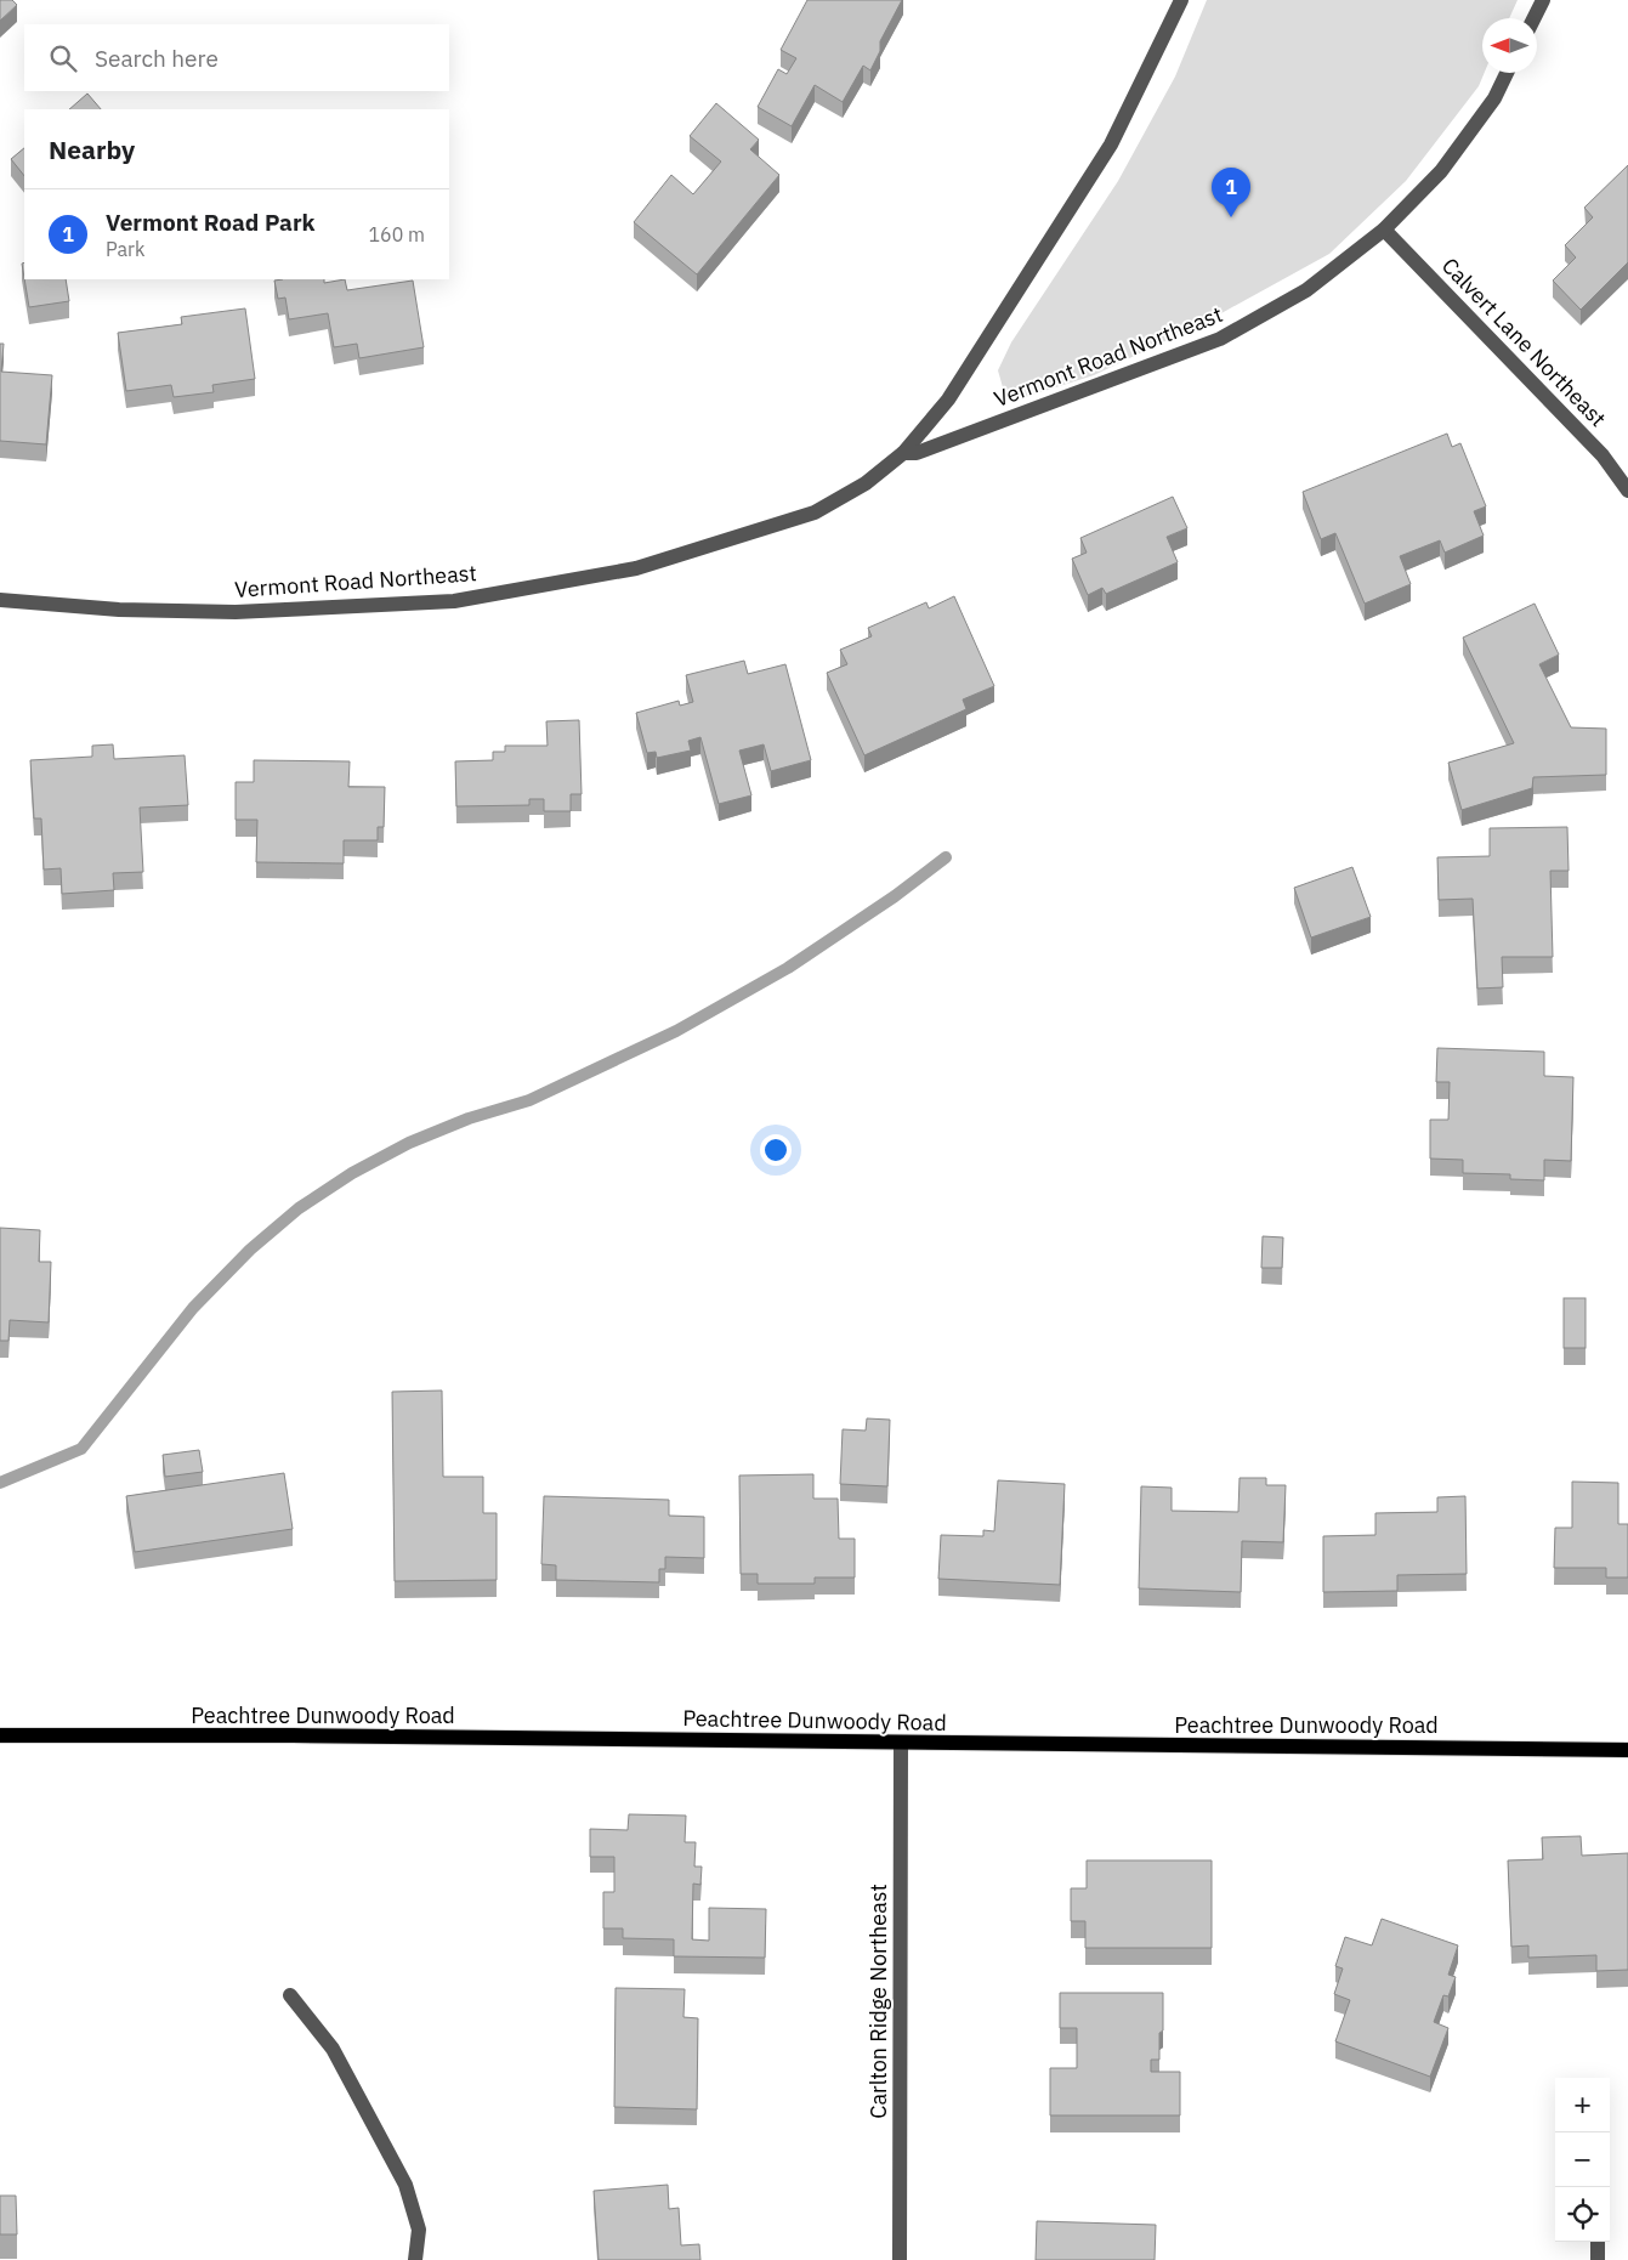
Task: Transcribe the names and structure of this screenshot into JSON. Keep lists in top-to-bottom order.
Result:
{
  "streets": {
    "main road": ["Peachtree Dunwoody Road"],
    "street": ["Calvert Lane Northeast", "Vermont Road Northeast", "Carlton Ridge Northeast"]
  },
  "crossings": [
    ["Calvert Lane Northeast", "Vermont Road Northeast"],
    ["Peachtree Dunwoody Road", "Carlton Ridge Northeast"]
  ],
  "north": "left",
  "page": {
    "search": "Search here",
    "heading": "Nearby",
    "pins": "1",
    "list": [
      {
        "mark": "1",
        "name": "Vermont Road Park",
        "note": "Park",
        "value": "160 m"
      }
    ],
    "map_buttons": ["+", "−"]
  }
}
